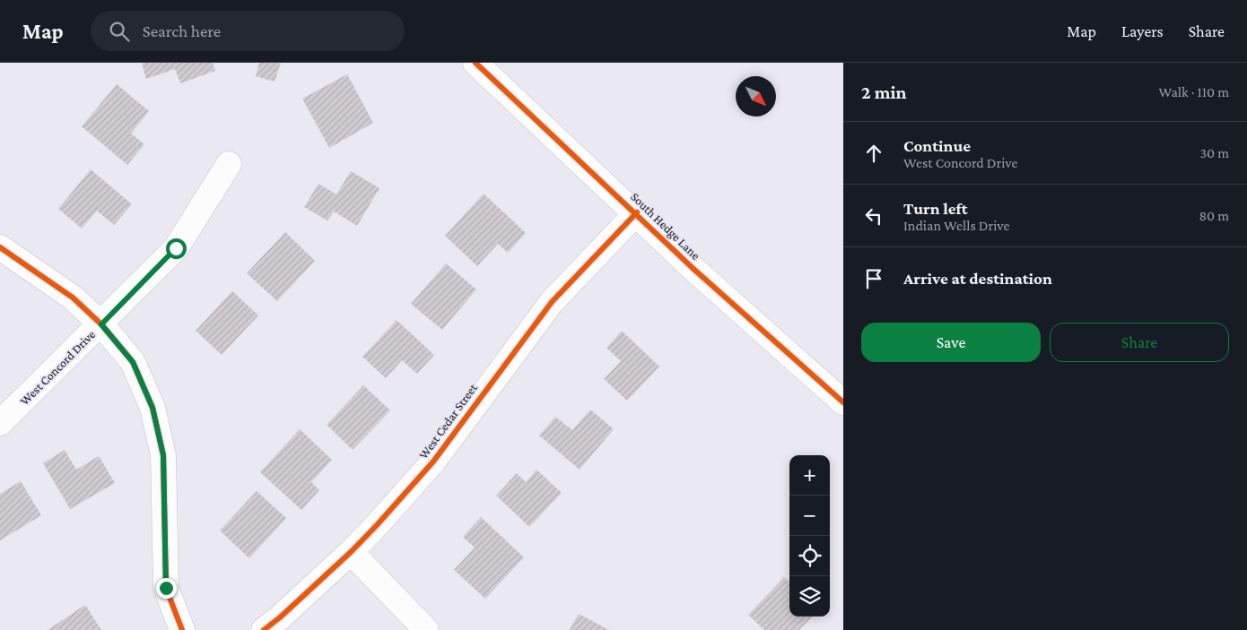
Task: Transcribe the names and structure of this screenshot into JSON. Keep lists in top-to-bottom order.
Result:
{
  "streets": {
    "street": ["South Hedge Lane", "West Concord Drive", "West Cedar Street"]
  },
  "crossings": [
    ["South Hedge Lane", "West Cedar Street"]
  ],
  "north": "bottom right",
  "page": {
    "header": "Map",
    "search": "Search here",
    "nav": ["Map", "Layers", "Share"],
    "heading": ["2 min", "Walk · 110 m"],
    "list": [
      ["Continue", "West Concord Drive", "30 m"],
      ["Turn left", "Indian Wells Drive", "80 m"],
      "Arrive at destination"
    ],
    "buttons": ["Save", "Share"],
    "map_buttons": ["+", "−"]
  }
}
